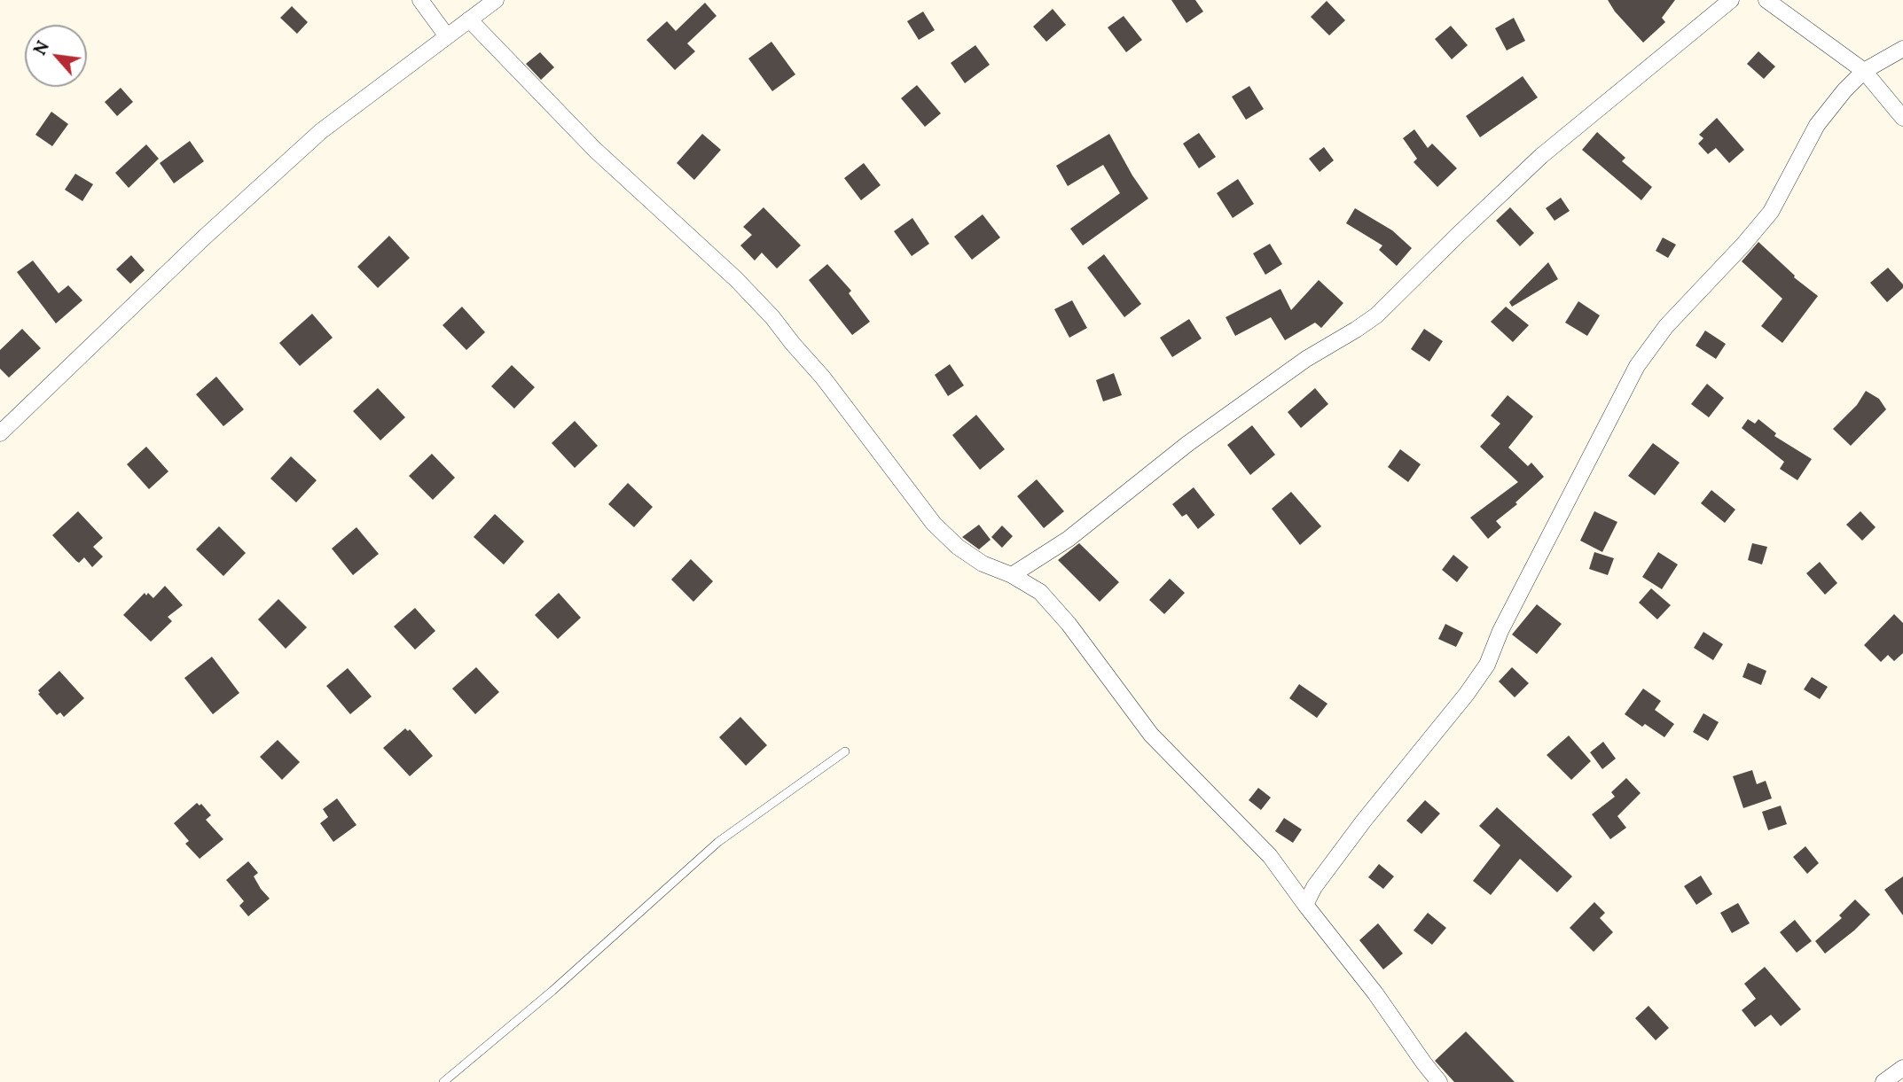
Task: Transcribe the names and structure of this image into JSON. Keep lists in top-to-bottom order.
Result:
{
  "north": "top left"
}
